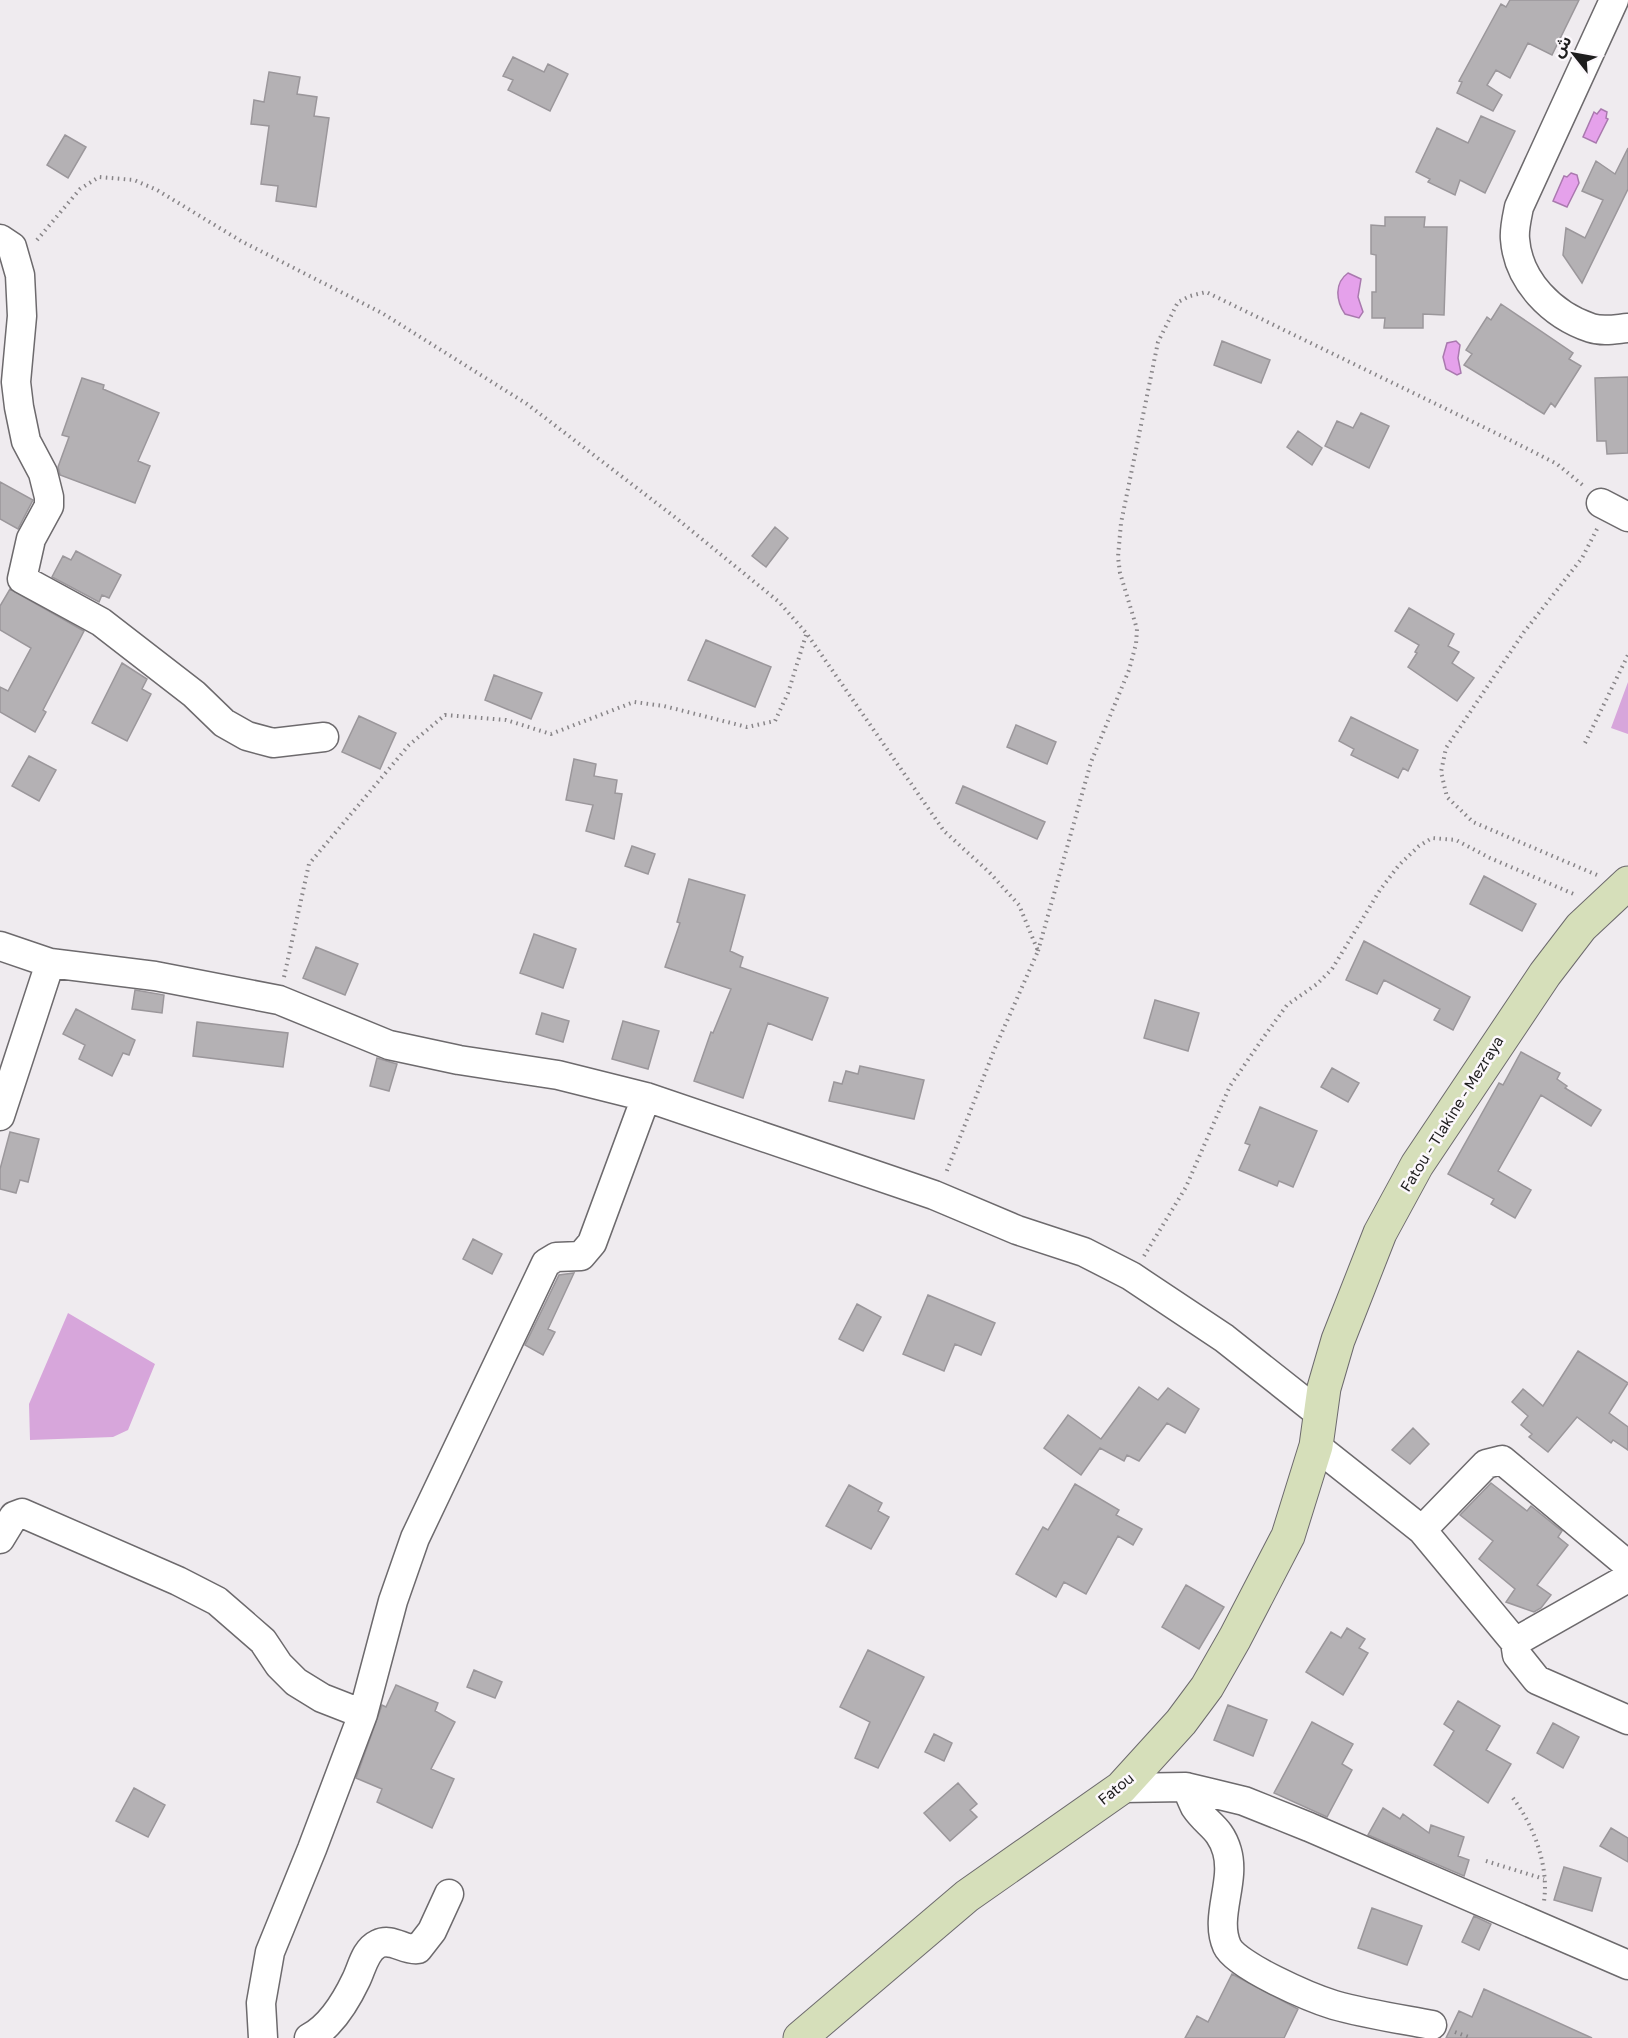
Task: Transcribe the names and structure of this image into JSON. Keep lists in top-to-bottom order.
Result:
{
  "streets": {
    "street": ["Fatou - Tlakine - Mezraya", "Fatou"]
  },
  "crossings": [
    ["Fatou - Tlakine - Mezraya", "Fatou"]
  ],
  "north": "top left"
}
